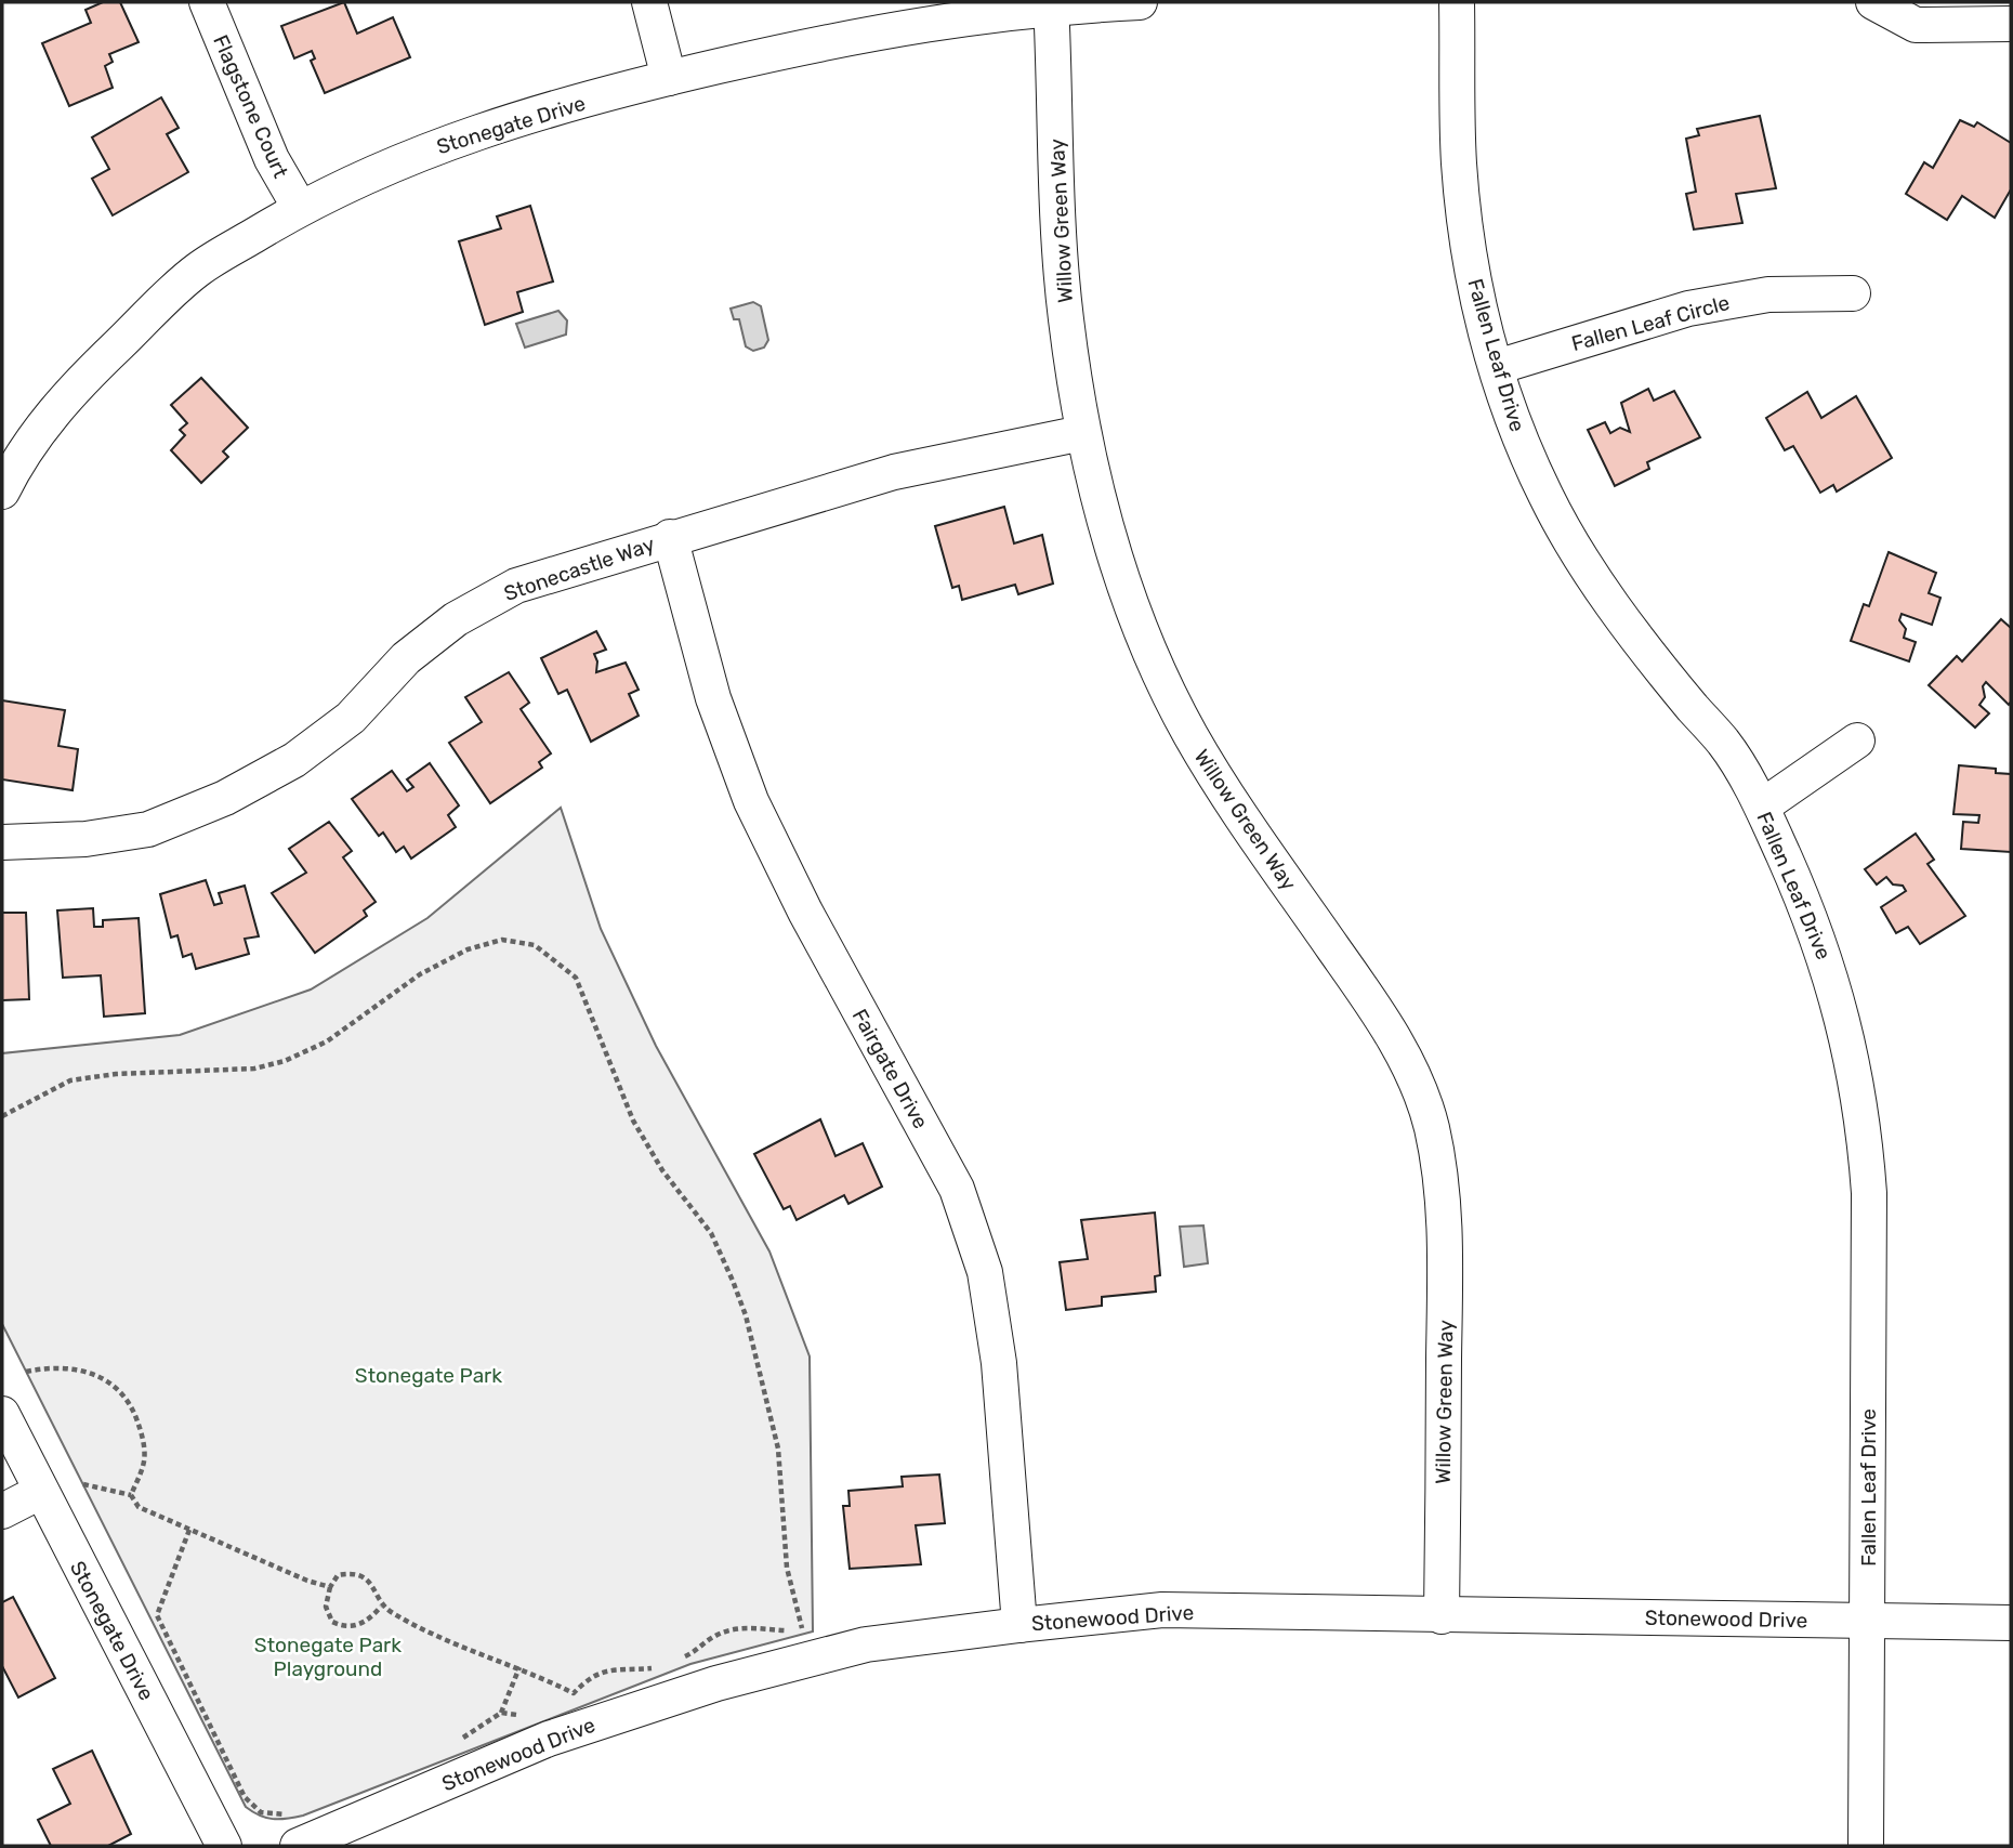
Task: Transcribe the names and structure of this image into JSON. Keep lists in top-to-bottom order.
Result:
{
  "streets": {
    "street": [
      "Flagstone Court",
      "Stonegate Drive",
      "Willow Green Way",
      "Fallen Leaf Circle",
      "Fallen Leaf Drive",
      "Stonecastle Way",
      "Fairgate Drive",
      "Stonewood Drive"
    ]
  },
  "crossings": [
    ["Flagstone Court", "Stonegate Drive"],
    ["Stonegate Drive", "Willow Green Way"],
    ["Willow Green Way", "Stonecastle Way"],
    ["Willow Green Way", "Stonewood Drive"],
    ["Fallen Leaf Circle", "Fallen Leaf Drive"],
    ["Fallen Leaf Drive", "Stonewood Drive"],
    ["Stonecastle Way", "Fairgate Drive"],
    ["Fairgate Drive", "Stonewood Drive"]
  ],
  "parks": ["Stonegate Park", "Stonegate Park Playground"]
}
